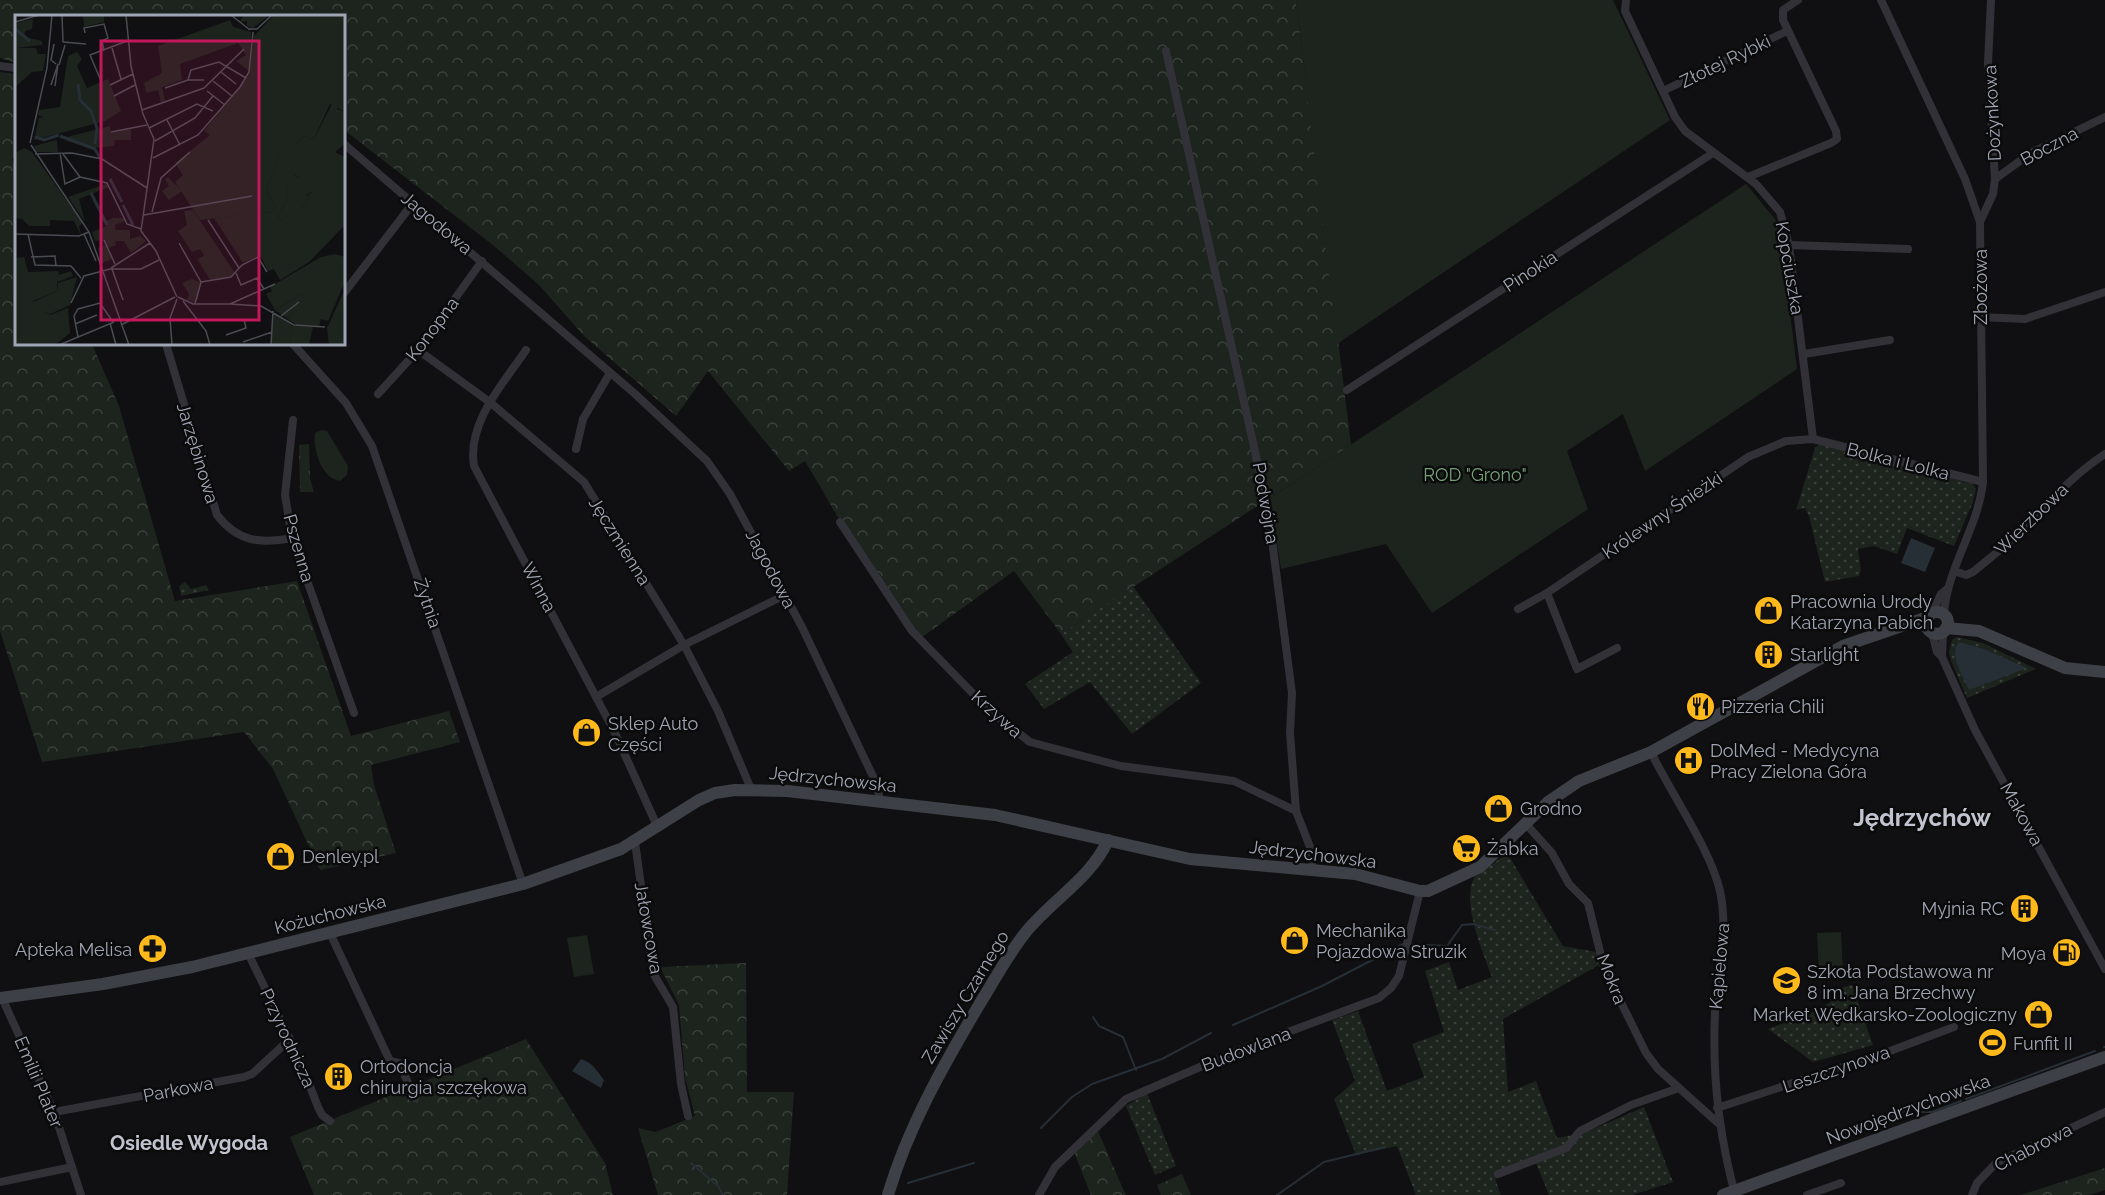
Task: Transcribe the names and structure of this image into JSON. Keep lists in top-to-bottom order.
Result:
{
  "streets": {
    "main road": [
      "Jędrzychowska",
      "Kożuchowska",
      "Zawiszy Czarnego",
      "Nowojędrzychowska"
    ],
    "street": [
      "Złotej Rybki",
      "Dożynkowa",
      "Boczna",
      "Jagodowa",
      "Kopciuszka",
      "Pinokia",
      "Zbożowa",
      "Konopna",
      "Jarzębinowa",
      "Bolka i Lolka",
      "Podwójna",
      "Królewny Śnieżki",
      "Wierzbowa",
      "Jęczmienna",
      "Pszenna",
      "Winna",
      "Żytnia",
      "Krzywa",
      "Makowa",
      "Jałowcowa",
      "Kąpielowa",
      "Mokra",
      "Przyrodnicza",
      "Budowlana",
      "Leszczynowa",
      "Emilii Plater",
      "Parkowa",
      "Chabrowa"
    ]
  },
  "crossings": [
    ["Złotej Rybki", "Kopciuszka"],
    ["Dożynkowa", "Boczna"],
    ["Dożynkowa", "Zbożowa"],
    ["Jagodowa", "Konopna"],
    ["Jagodowa", "Jędrzychowska"],
    ["Kopciuszka", "Pinokia"],
    ["Kopciuszka", "Bolka i Lolka"],
    ["Kopciuszka", "Królewny Śnieżki"],
    ["Zbożowa", "Bolka i Lolka"],
    ["Zbożowa", "Wierzbowa"],
    ["Zbożowa", "Makowa"],
    ["Konopna", "Jęczmienna"],
    ["Jarzębinowa", "Pszenna"],
    ["Bolka i Lolka", "Królewny Śnieżki"],
    ["Podwójna", "Krzywa"],
    ["Podwójna", "Jędrzychowska"],
    ["Jęczmienna", "Winna"],
    ["Jęczmienna", "Jędrzychowska"],
    ["Winna", "Jędrzychowska"],
    ["Winna", "Kożuchowska"],
    ["Żytnia", "Kożuchowska"],
    ["Jędrzychowska", "Kożuchowska"],
    ["Jędrzychowska", "Zawiszy Czarnego"],
    ["Jędrzychowska", "Budowlana"],
    ["Kożuchowska", "Jałowcowa"],
    ["Kożuchowska", "Przyrodnicza"],
    ["Kożuchowska", "Emilii Plater"],
    ["Kąpielowa", "Mokra"],
    ["Kąpielowa", "Leszczynowa"],
    ["Kąpielowa", "Nowojędrzychowska"],
    ["Przyrodnicza", "Parkowa"],
    ["Emilii Plater", "Parkowa"]
  ],
  "districts": ["Jędrzychów", "Osiedle Wygoda"],
  "parks": ["ROD \"Grono\""],
  "places": {
    "shop": [
      "Pracownia Urody Katarzyna Pabich",
      "Sklep Auto Części",
      "Grodno",
      "Denley.pl",
      "Mechanika Pojazdowa Struzik",
      "Market Wędkarsko-Zoologiczny"
    ],
    "building": ["Starlight", "Myjnia RC", "Ortodoncja chirurgia szczękowa"],
    "restaurant": ["Pizzeria Chili"],
    "hospital": ["DolMed - Medycyna Pracy Zielona Góra"],
    "supermarket": ["Żabka"],
    "pharmacy": ["Apteka Melisa"],
    "fuel station": ["Moya"],
    "school or university": ["Szkoła Podstawowa nr 8 im. Jana Brzechwy"],
    "sports": ["Funfit II"]
  }
}
